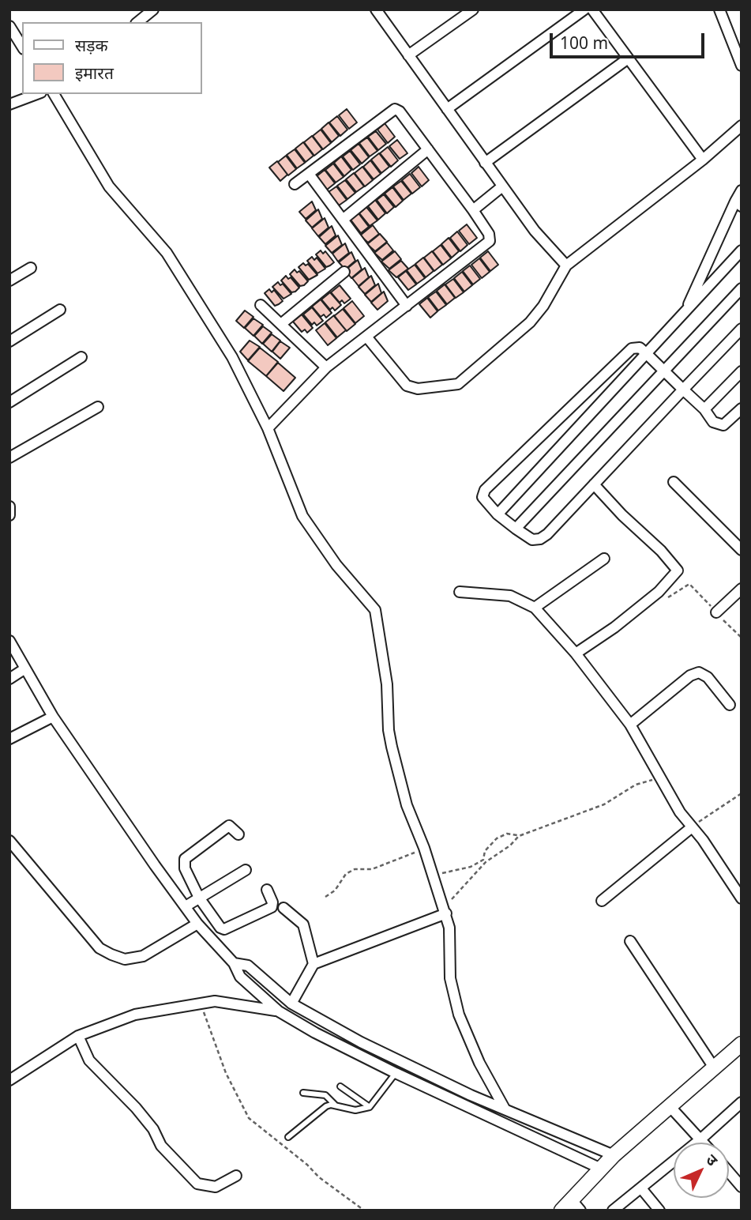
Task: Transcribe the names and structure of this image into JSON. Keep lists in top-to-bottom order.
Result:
{
  "legend": ["सड़क", "इमारत"],
  "scale_bar": "100 m",
  "north": "top right"
}
